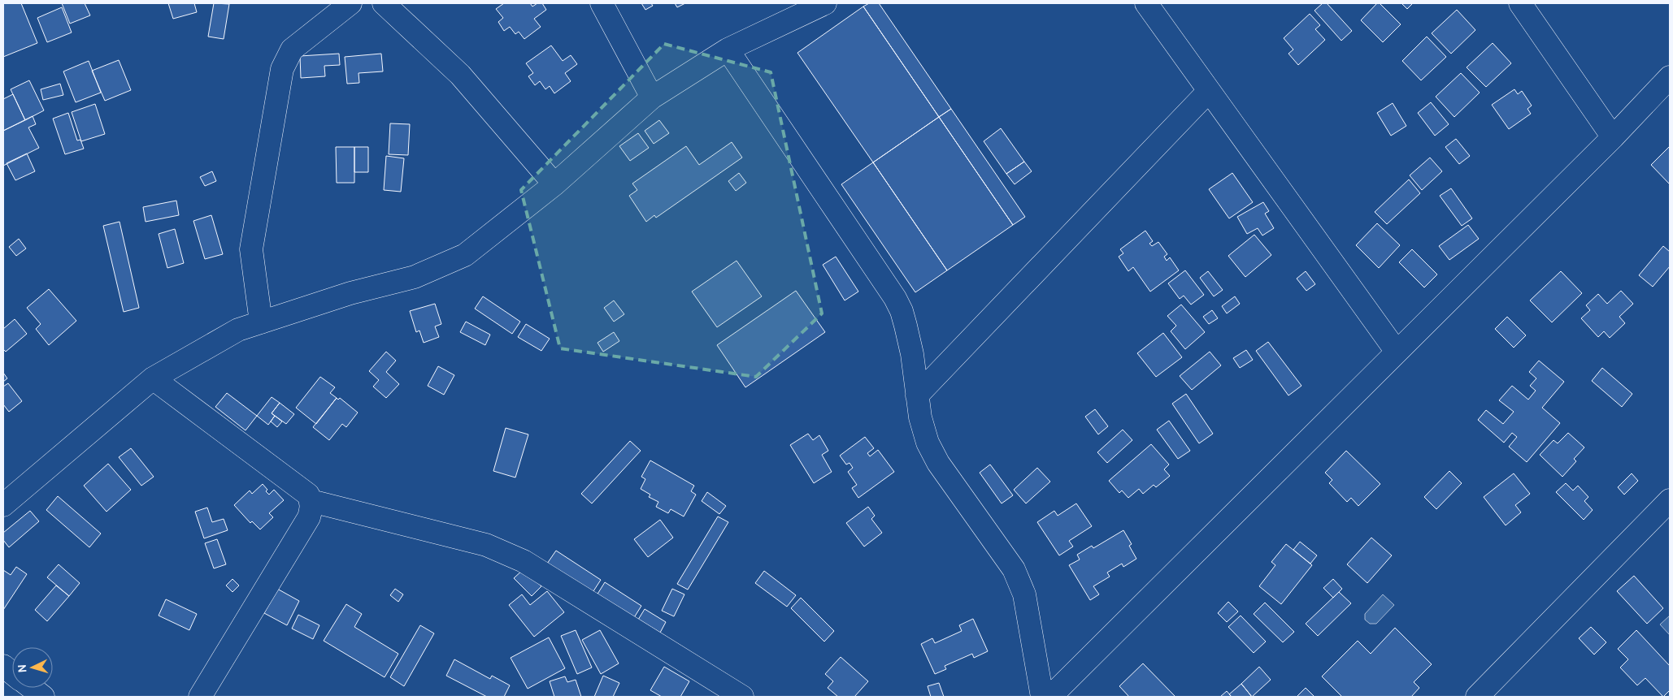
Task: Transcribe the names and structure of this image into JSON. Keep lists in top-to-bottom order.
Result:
{
  "north": "left"
}
